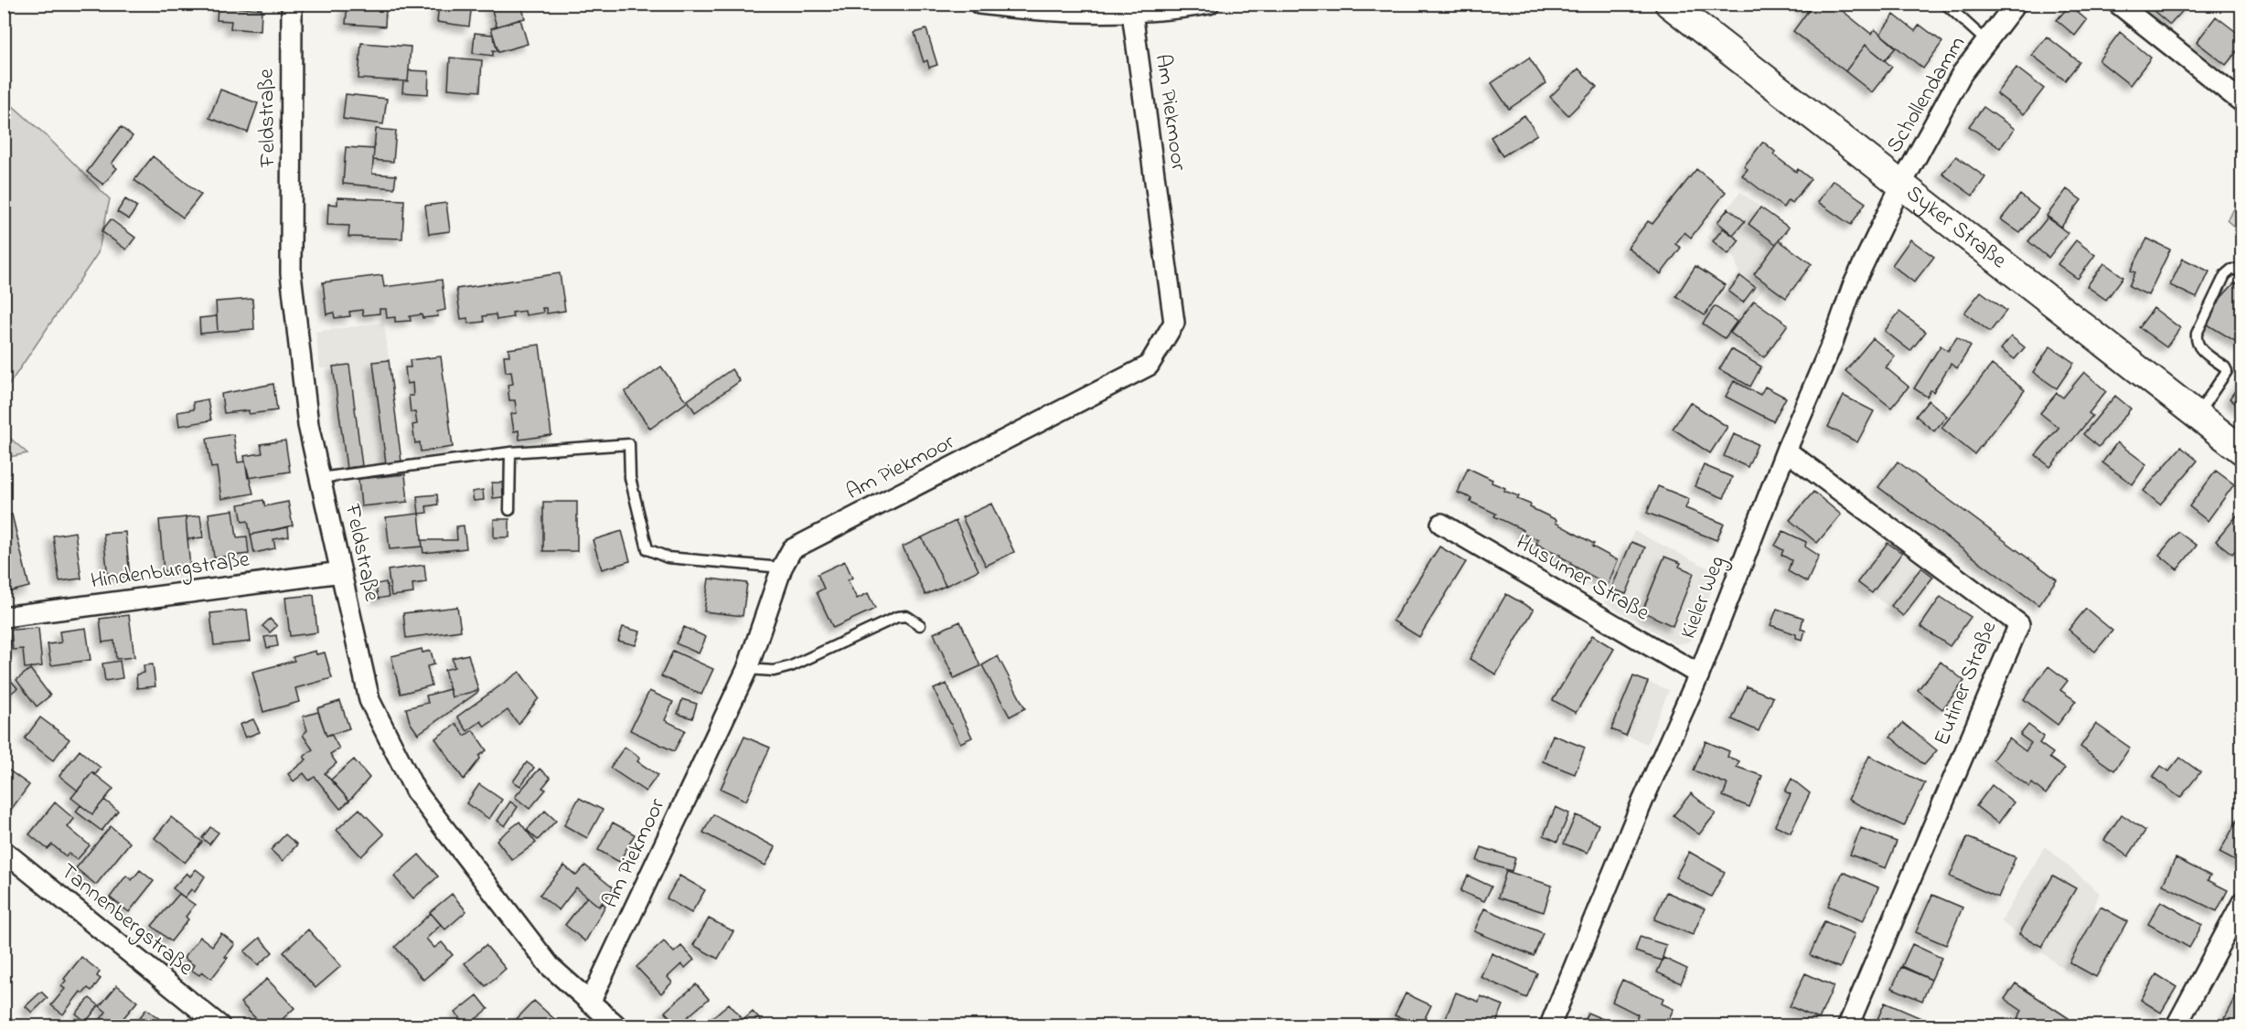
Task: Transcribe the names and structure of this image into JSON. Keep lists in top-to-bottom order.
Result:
{
  "streets": {
    "main road": ["Syker Straße"],
    "street": [
      "Schollendamm",
      "Am Piekmoor",
      "Feldstraße",
      "Hindenburgstraße",
      "Husumer Straße",
      "Kieler Weg",
      "Eutiner Straße",
      "Tannenbergstraße"
    ]
  },
  "crossings": [
    ["Schollendamm", "Syker Straße"],
    ["Schollendamm", "Kieler Weg"],
    ["Am Piekmoor", "Feldstraße"],
    ["Feldstraße", "Hindenburgstraße"],
    ["Syker Straße", "Kieler Weg"],
    ["Husumer Straße", "Kieler Weg"],
    ["Kieler Weg", "Eutiner Straße"]
  ]
}
